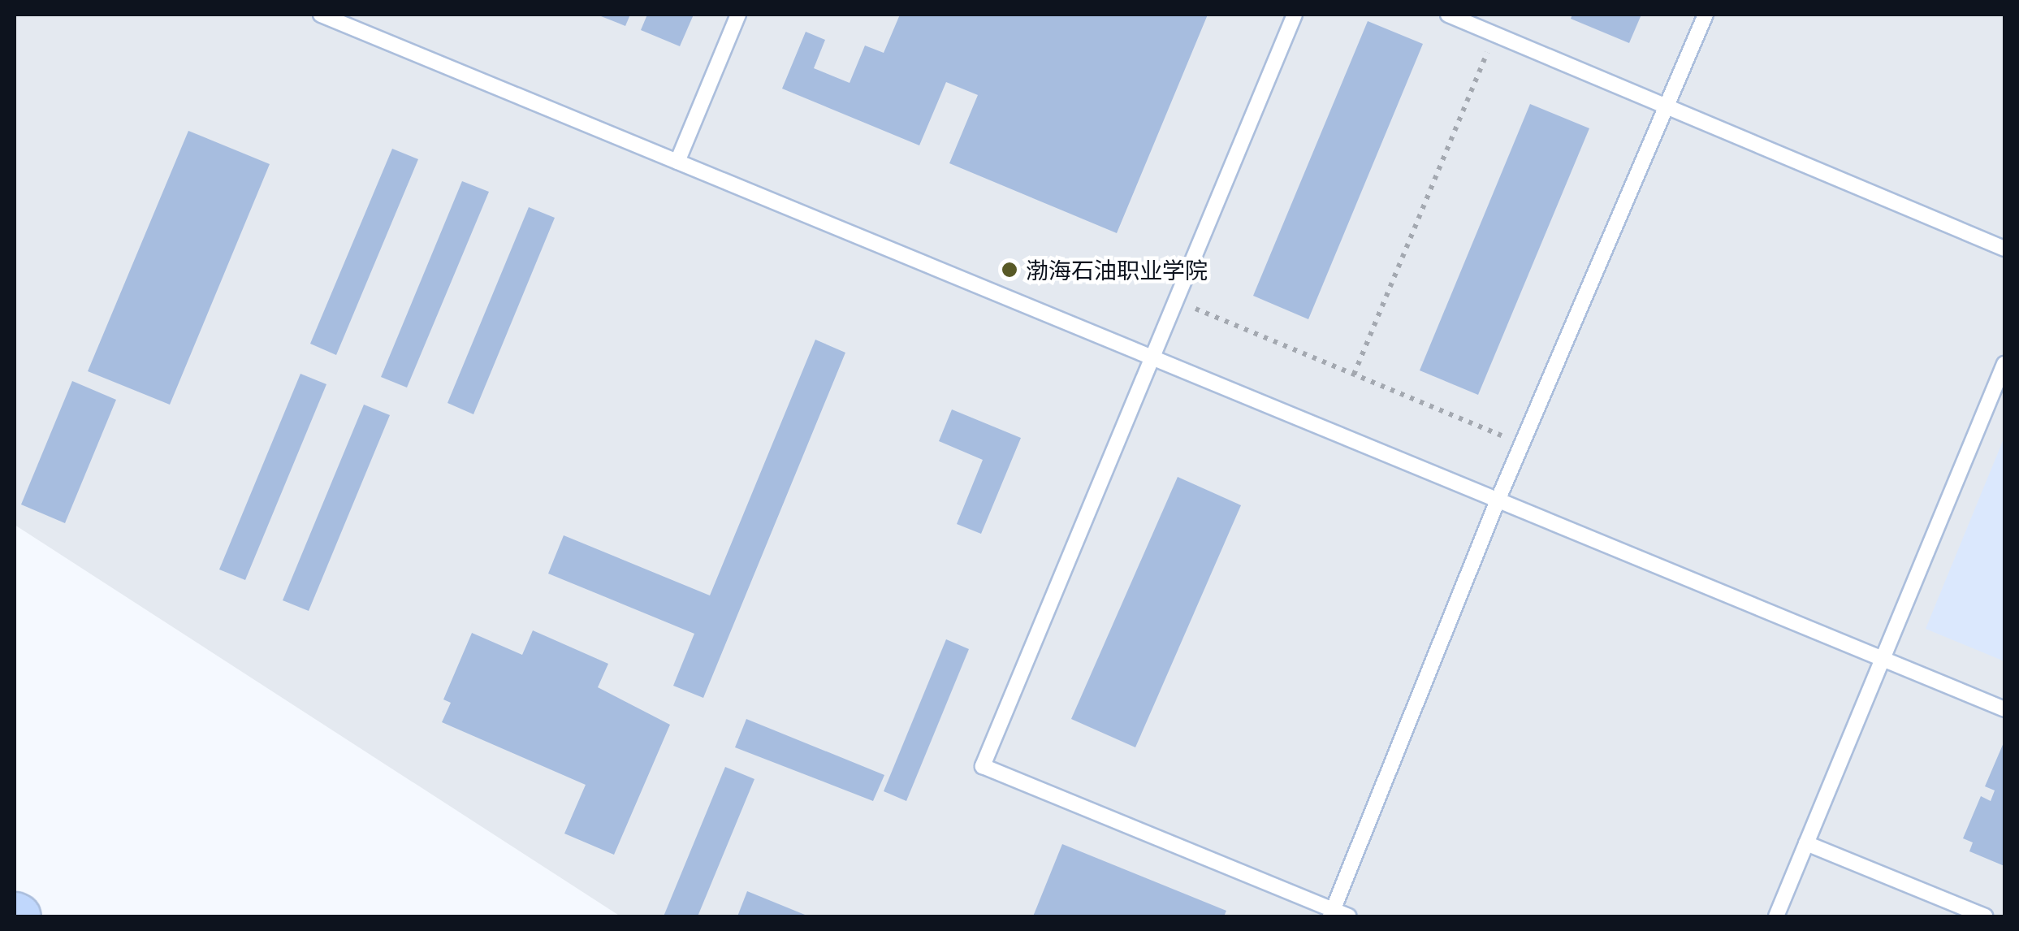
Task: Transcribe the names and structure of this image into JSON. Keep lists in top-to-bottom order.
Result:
{
  "places": ["渤海石油职业学院"]
}
